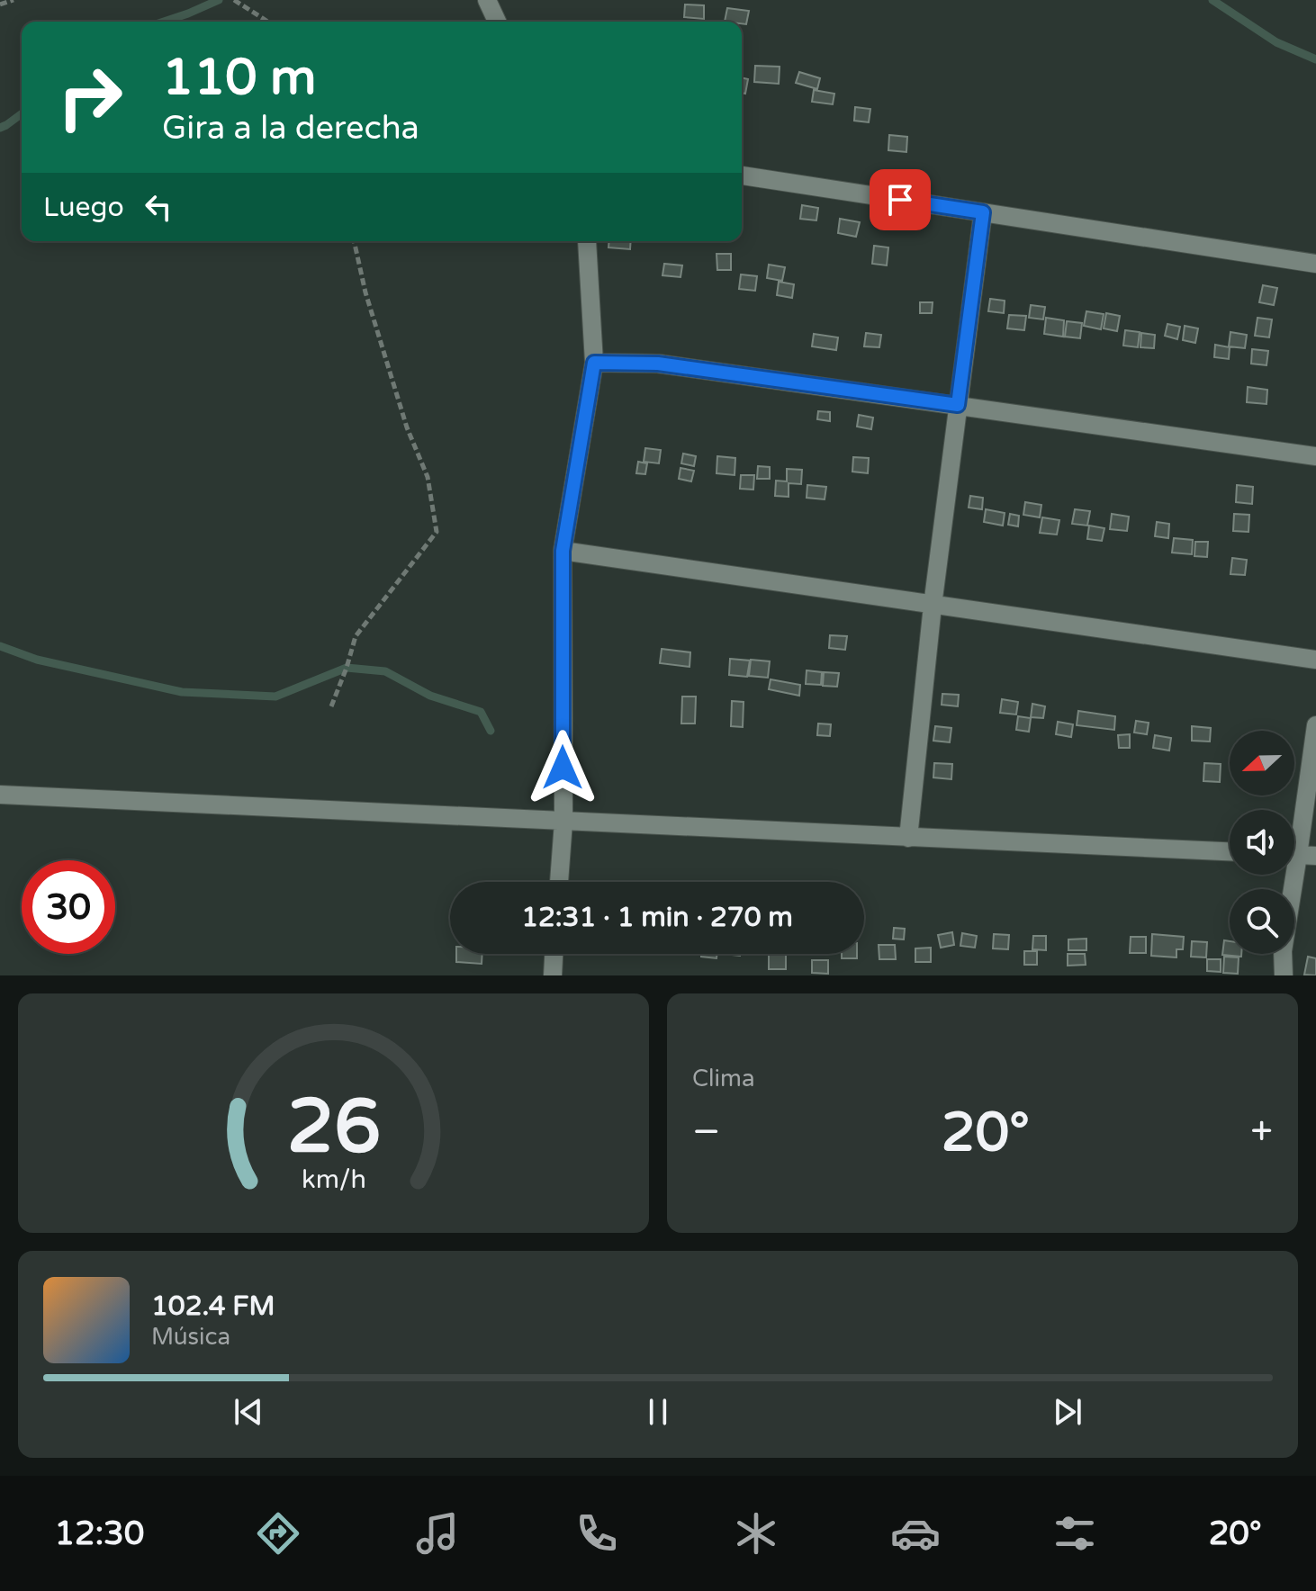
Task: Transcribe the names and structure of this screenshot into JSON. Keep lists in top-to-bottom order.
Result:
{
  "north": "left",
  "page": {
    "turn": ["110 m", "Gira a la derecha"],
    "then": "Luego",
    "limit": "30",
    "trip": "12:31 · 1 min · 270 m",
    "tile": "Clima",
    "heat": ["−", "20°", "+"],
    "song": ["102.4 FM", "Música"],
    "tabs": ["12:30", "20°"],
    "gauge": ["26", "km/h"]
  }
}
